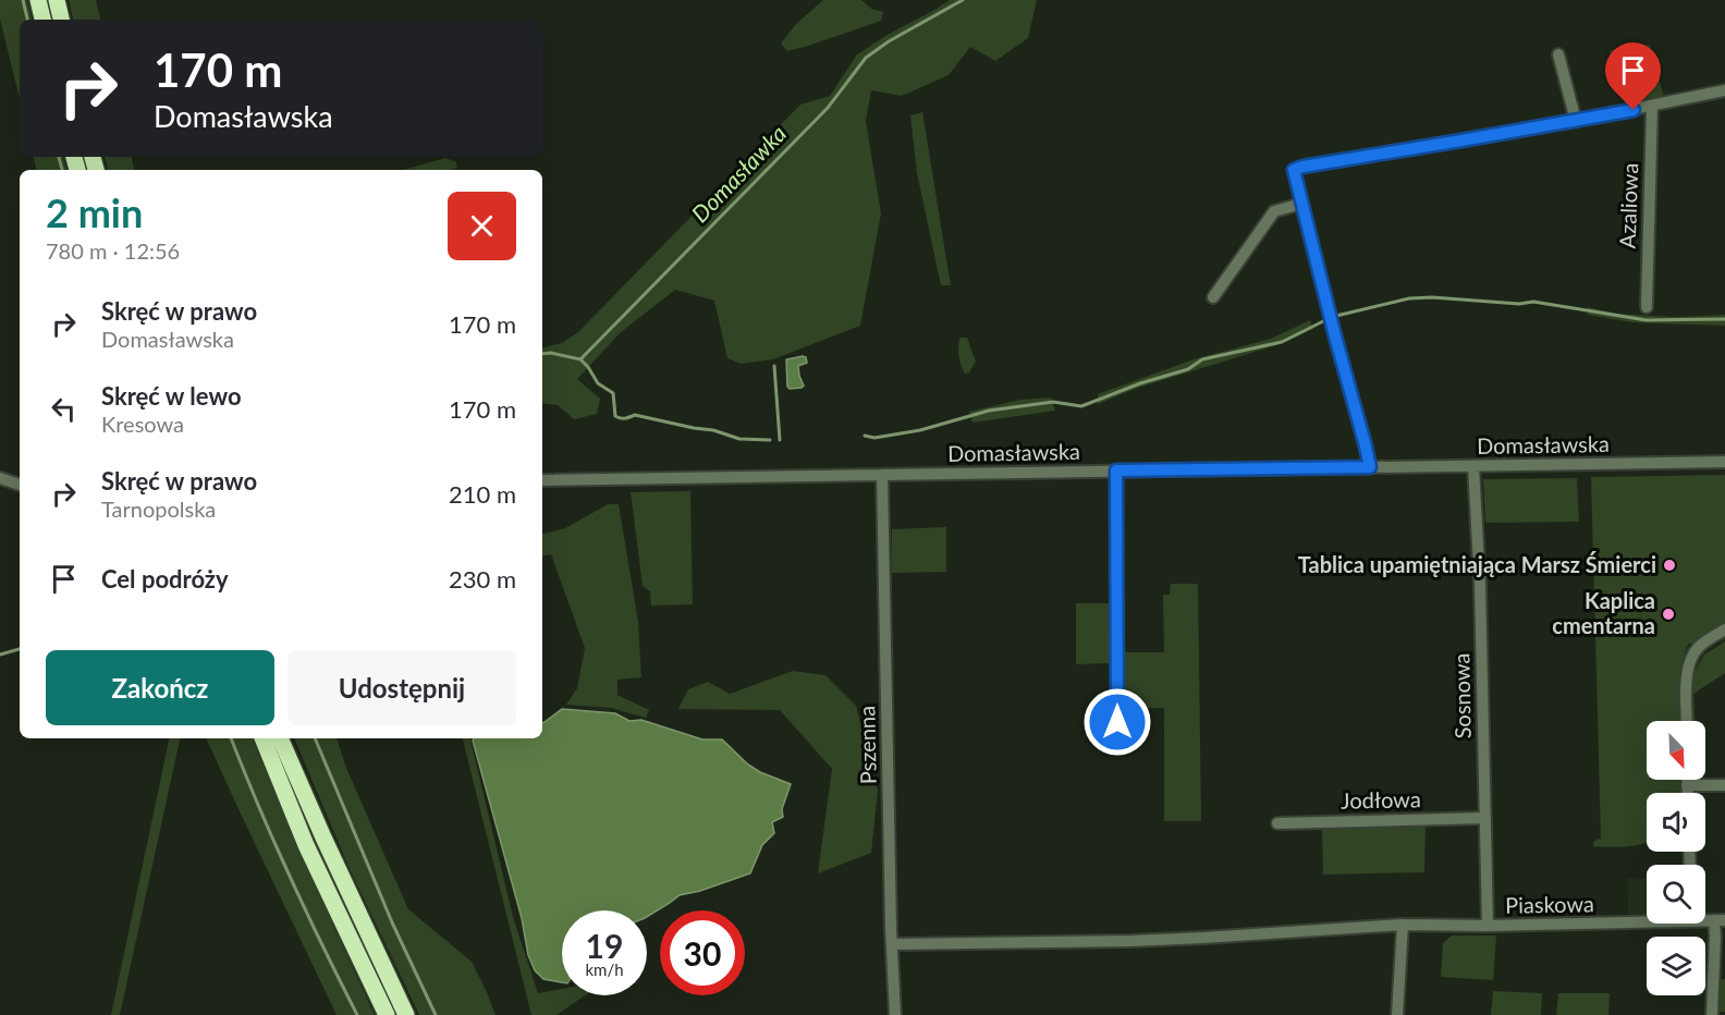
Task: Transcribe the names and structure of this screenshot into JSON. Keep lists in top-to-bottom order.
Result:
{
  "streets": {
    "street": [
      "Azaliowa",
      "Domasławska",
      "Sosnowa",
      "Pszenna",
      "Jodłowa",
      "Piaskowa"
    ]
  },
  "crossings": [
    ["Domasławska", "Sosnowa"],
    ["Domasławska", "Pszenna"],
    ["Sosnowa", "Jodłowa"],
    ["Sosnowa", "Piaskowa"],
    ["Pszenna", "Piaskowa"]
  ],
  "water": ["Domasławka"],
  "places": ["Tablica upamiętniająca Marsz Śmierci", "Kaplica cmentarna"],
  "north": "bottom right",
  "page": {
    "turn": ["170 m", "Domasławska"],
    "heading": ["2 min", "780 m · 12:56"],
    "list": [
      {
        "name": "Skręć w prawo",
        "note": "Domasławska",
        "value": "170 m"
      },
      {
        "name": "Skręć w lewo",
        "note": "Kresowa",
        "value": "170 m"
      },
      {
        "name": "Skręć w prawo",
        "note": "Tarnopolska",
        "value": "210 m"
      },
      {
        "name": "Cel podróży",
        "value": "230 m"
      }
    ],
    "buttons": ["Zakończ", "Udostępnij"],
    "speed": "19 km/h",
    "limit": "30"
  }
}
